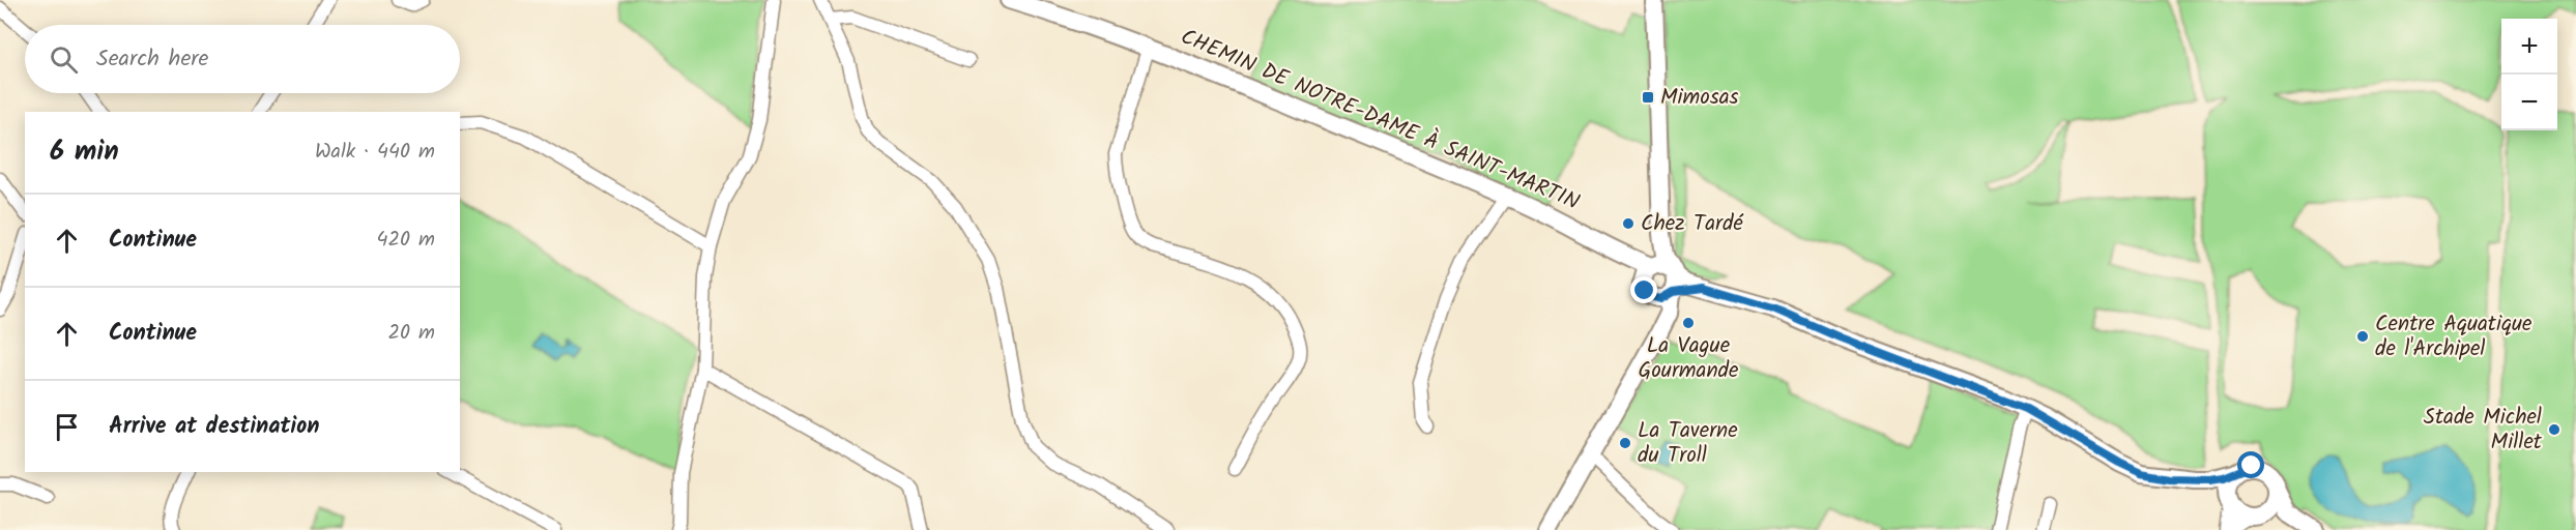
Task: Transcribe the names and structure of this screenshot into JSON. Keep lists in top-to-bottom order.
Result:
{
  "streets": {
    "street": ["CHEMIN DE NOTRE-DAME À SAINT-MARTIN"]
  },
  "places": {
    "transit": ["Mimosas"],
    "other": [
      "Chez Tardé",
      "La Vague Gourmande",
      "Centre Aquatique de l'Archipel",
      "Stade Michel Millet",
      "La Taverne du Troll"
    ]
  },
  "page": {
    "map_buttons": ["+", "−"],
    "search": "Search here",
    "heading": ["6 min", "Walk · 440 m"],
    "list": [
      ["Continue", "420 m"],
      ["Continue", "20 m"],
      "Arrive at destination"
    ]
  }
}
